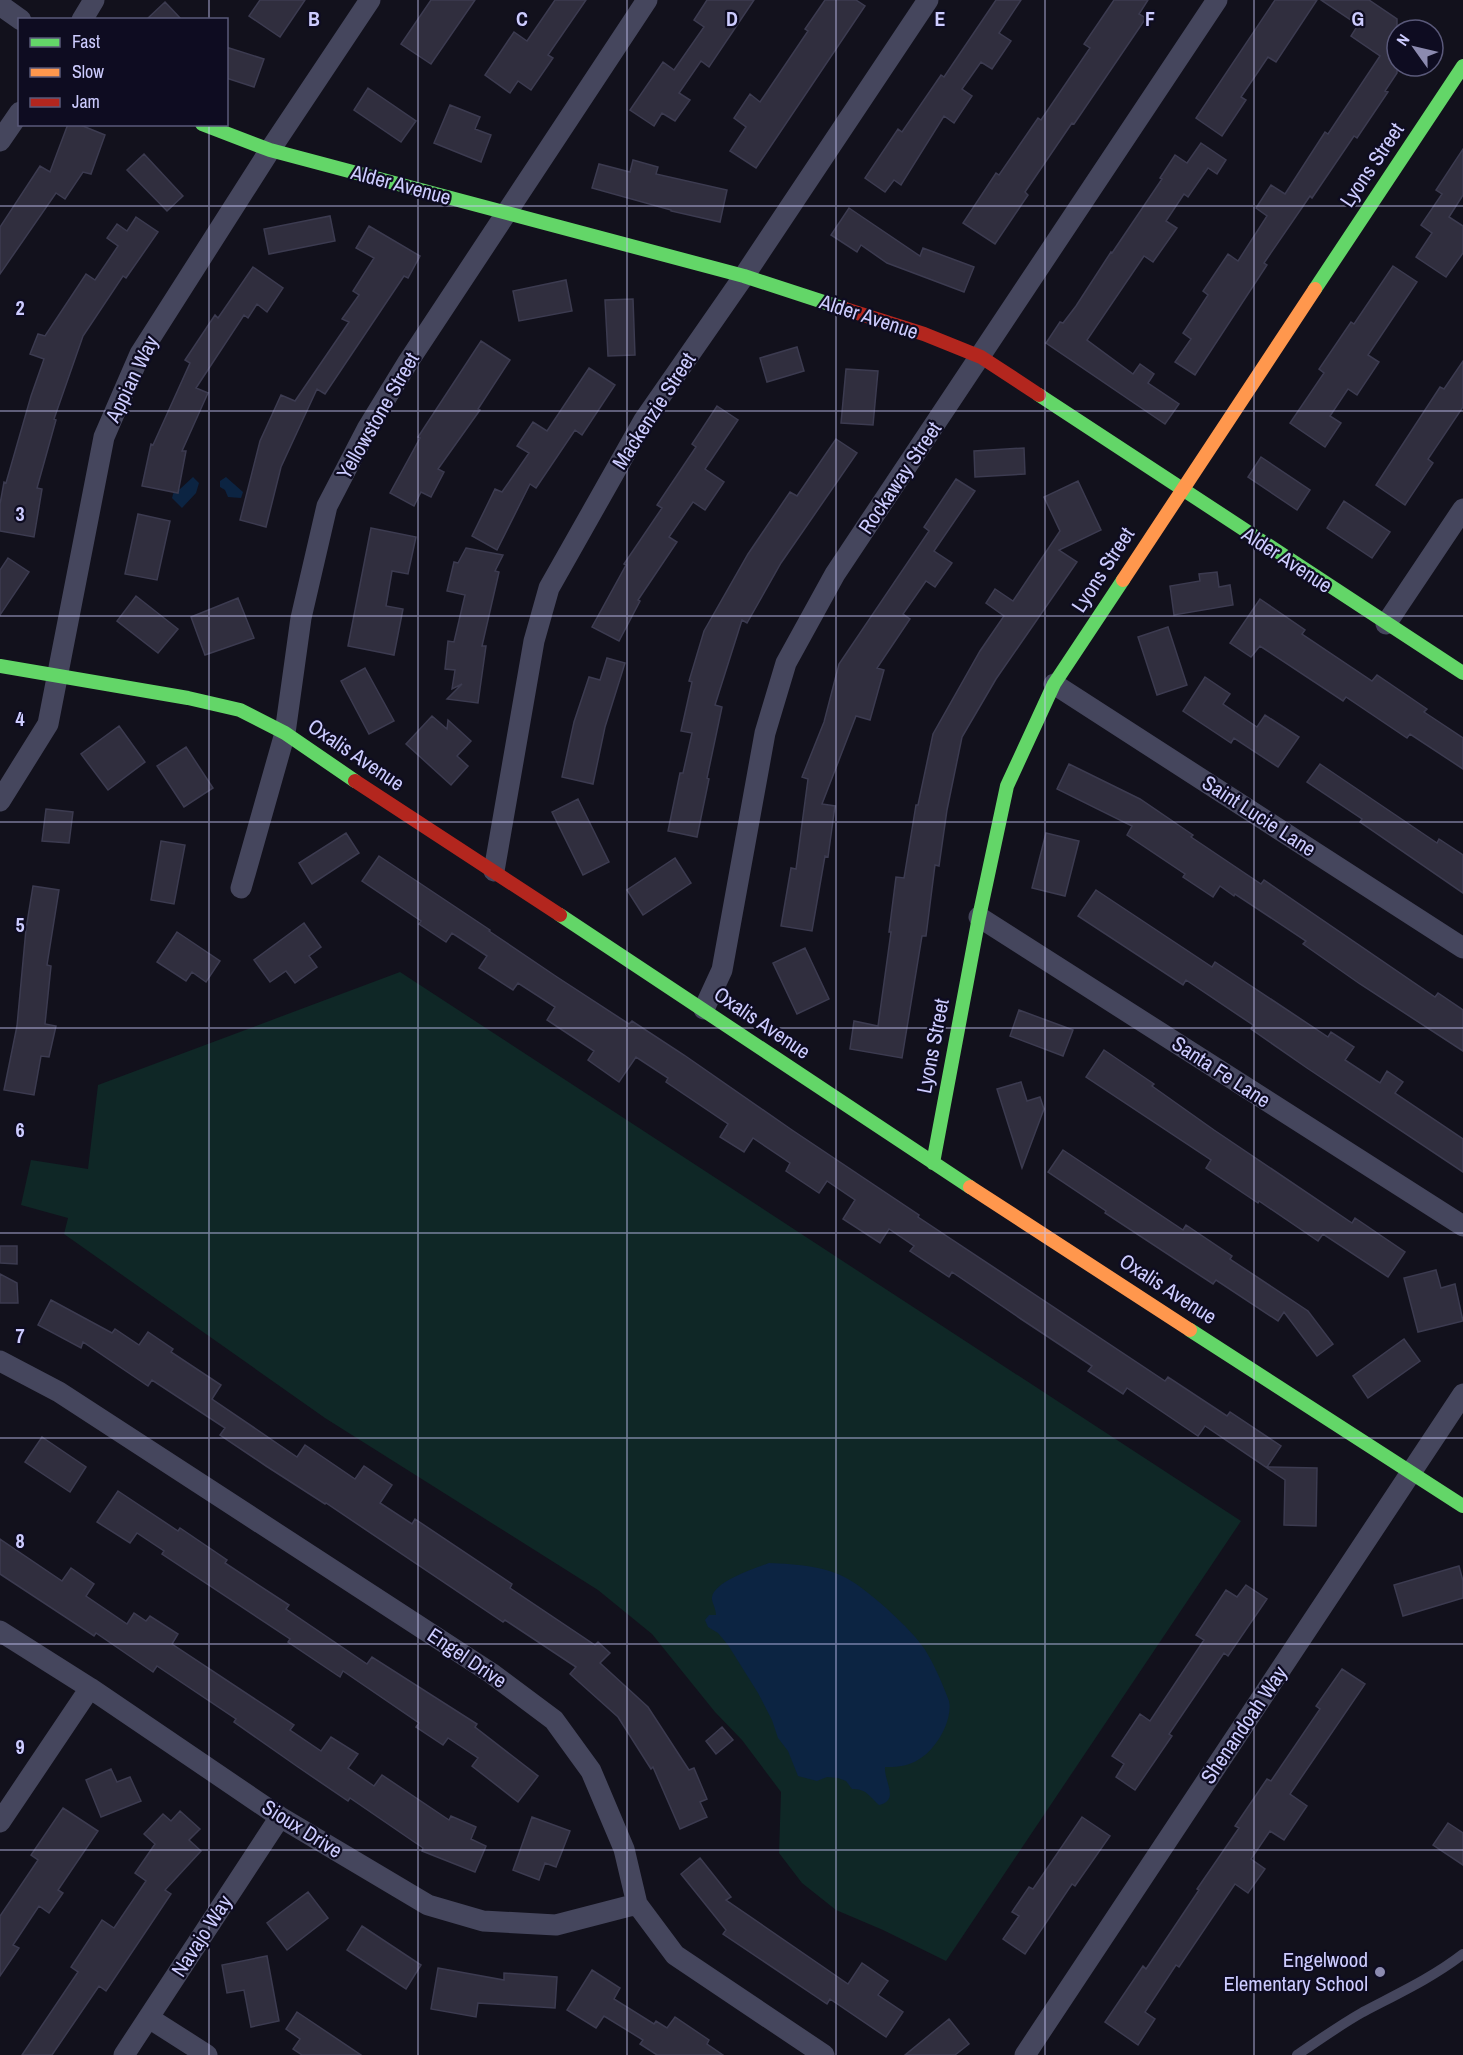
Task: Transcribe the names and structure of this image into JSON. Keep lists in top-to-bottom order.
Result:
{
  "streets": {
    "street": [
      "Lyons Street",
      "Alder Avenue",
      "Appian Way",
      "Mackenzie Street",
      "Yellowstone Street",
      "Rockaway Street",
      "Oxalis Avenue",
      "Saint Lucie Lane",
      "Santa Fe Lane",
      "Engel Drive",
      "Shenandoah Way",
      "Sioux Drive",
      "Navajo Way"
    ]
  },
  "crossings": [
    ["Lyons Street", "Alder Avenue"],
    ["Lyons Street", "Oxalis Avenue"],
    ["Lyons Street", "Saint Lucie Lane"],
    ["Lyons Street", "Santa Fe Lane"],
    ["Alder Avenue", "Appian Way"],
    ["Alder Avenue", "Mackenzie Street"],
    ["Alder Avenue", "Yellowstone Street"],
    ["Alder Avenue", "Rockaway Street"],
    ["Appian Way", "Oxalis Avenue"],
    ["Mackenzie Street", "Oxalis Avenue"],
    ["Yellowstone Street", "Oxalis Avenue"],
    ["Rockaway Street", "Oxalis Avenue"],
    ["Oxalis Avenue", "Shenandoah Way"],
    ["Engel Drive", "Sioux Drive"],
    ["Sioux Drive", "Navajo Way"]
  ],
  "places": ["Engelwood Elementary School"],
  "legend": ["Fast", "Slow", "Jam"],
  "north": "top left",
  "grid": {
    "columns": [
      "B",
      "C",
      "D",
      "E",
      "F",
      "G"
    ],
    "rows": [
      "2",
      "3",
      "4",
      "5",
      "6",
      "7",
      "8",
      "9"
    ]
  }
}
